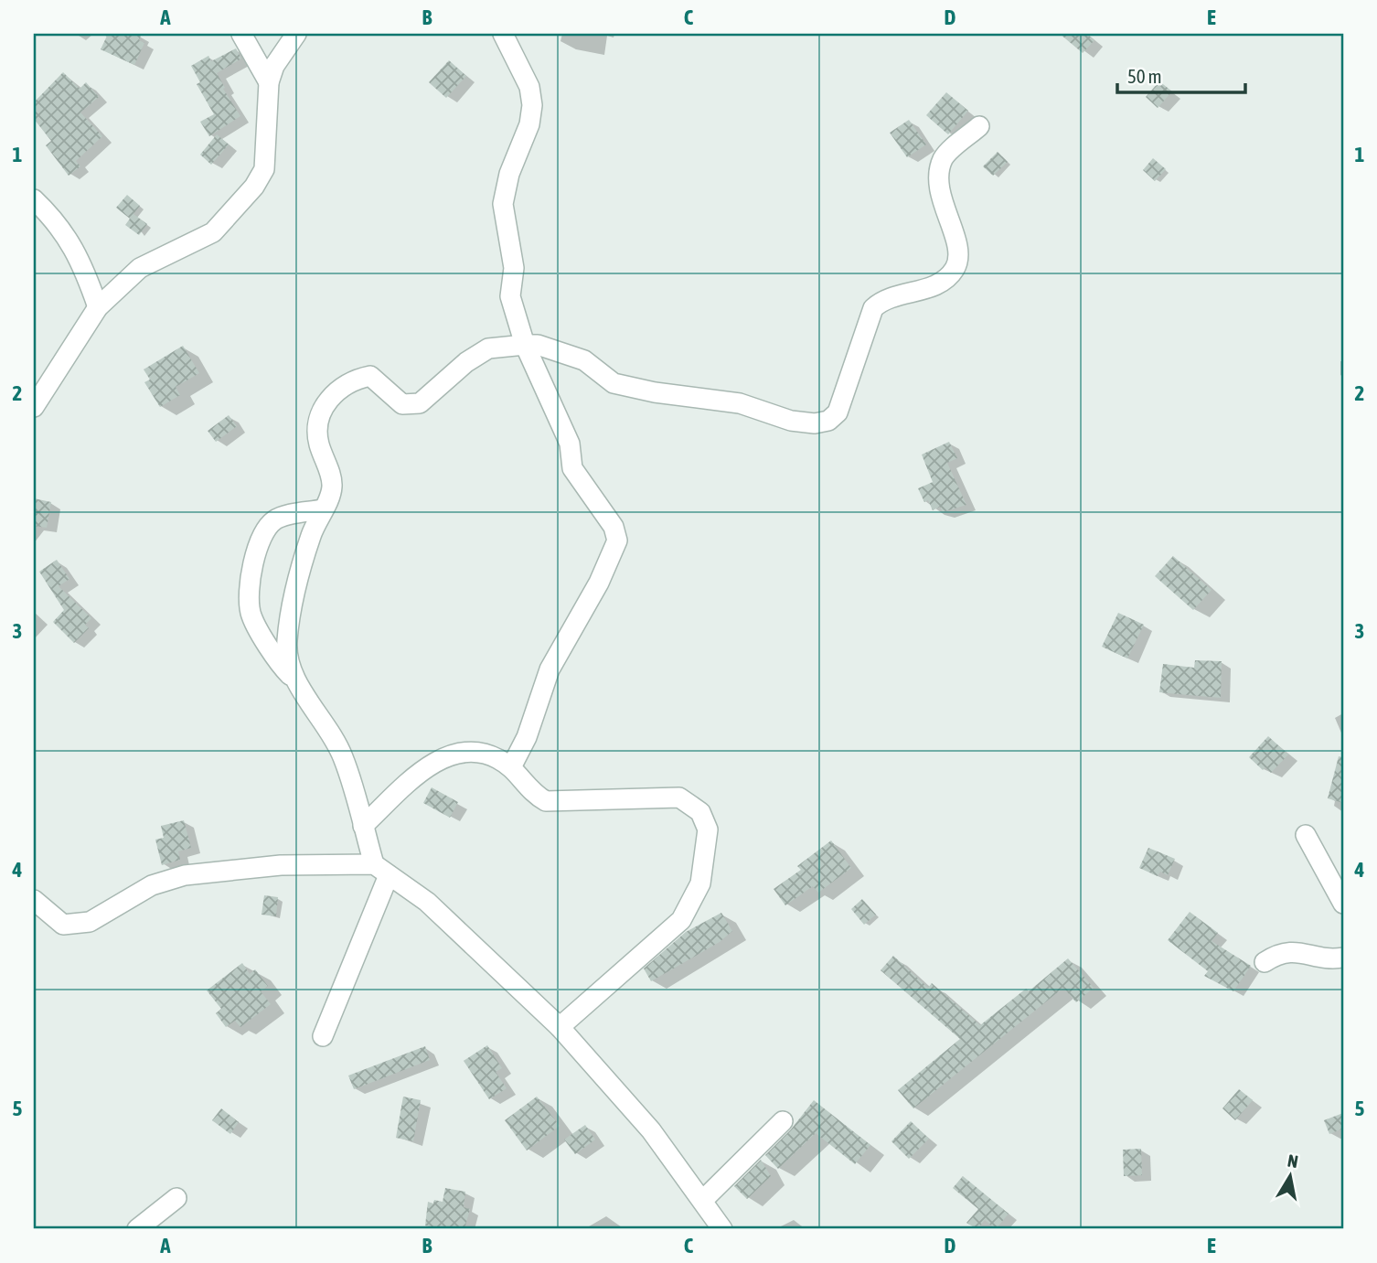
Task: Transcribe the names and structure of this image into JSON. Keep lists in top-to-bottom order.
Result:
{
  "scale_bar": "50 m",
  "north": "top",
  "grid": {
    "columns": [
      "A",
      "B",
      "C",
      "D",
      "E"
    ],
    "rows": [
      "1",
      "2",
      "3",
      "4",
      "5"
    ]
  }
}
